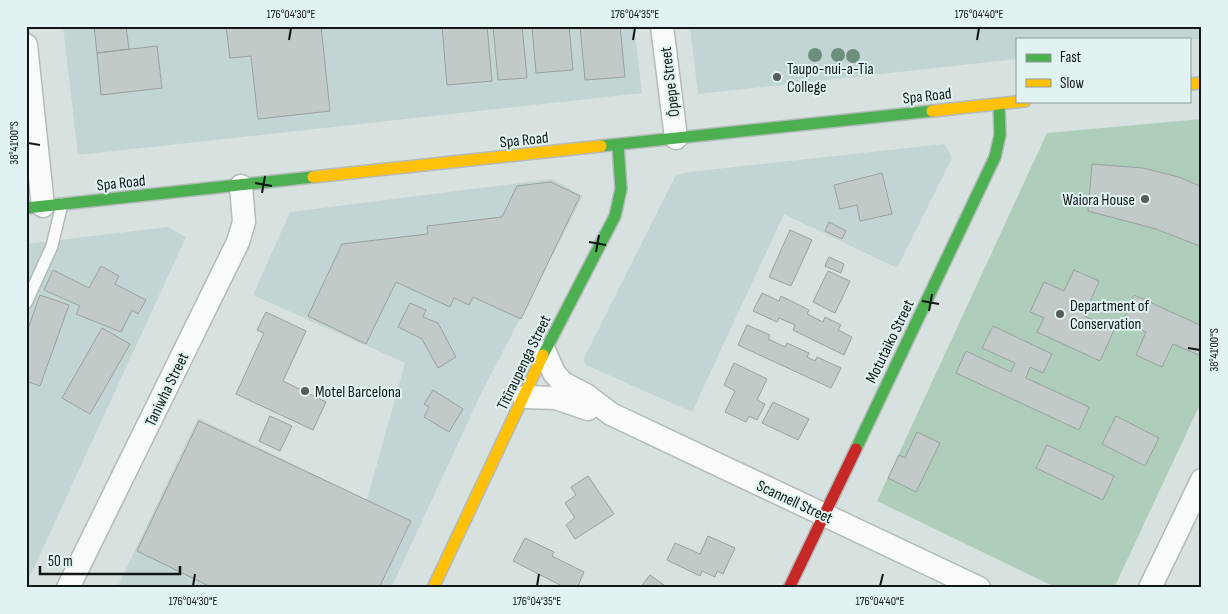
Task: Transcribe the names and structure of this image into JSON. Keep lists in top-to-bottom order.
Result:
{
  "streets": {
    "main road": ["Spa Road", "Motutaiko Street", "Tītīraupenga Street"],
    "street": ["Ōpepe Street", "Taniwha Street", "Scannell Street"]
  },
  "crossings": [
    ["Ōpepe Street", "Spa Road"],
    ["Spa Road", "Motutaiko Street"],
    ["Spa Road", "Tītīraupenga Street"],
    ["Spa Road", "Taniwha Street"],
    ["Motutaiko Street", "Scannell Street"],
    ["Tītīraupenga Street", "Scannell Street"]
  ],
  "places": [
    "Taupo-nui-a-Tia College",
    "Waiora House",
    "Department of Conservation",
    "Motel Barcelona"
  ],
  "legend": ["Fast", "Slow"],
  "scale_bar": "50 m",
  "coordinates": [
    "176°04'30\"E",
    "176°04'35\"E",
    "176°04'40\"E",
    "38°41'00\"S"
  ]
}
